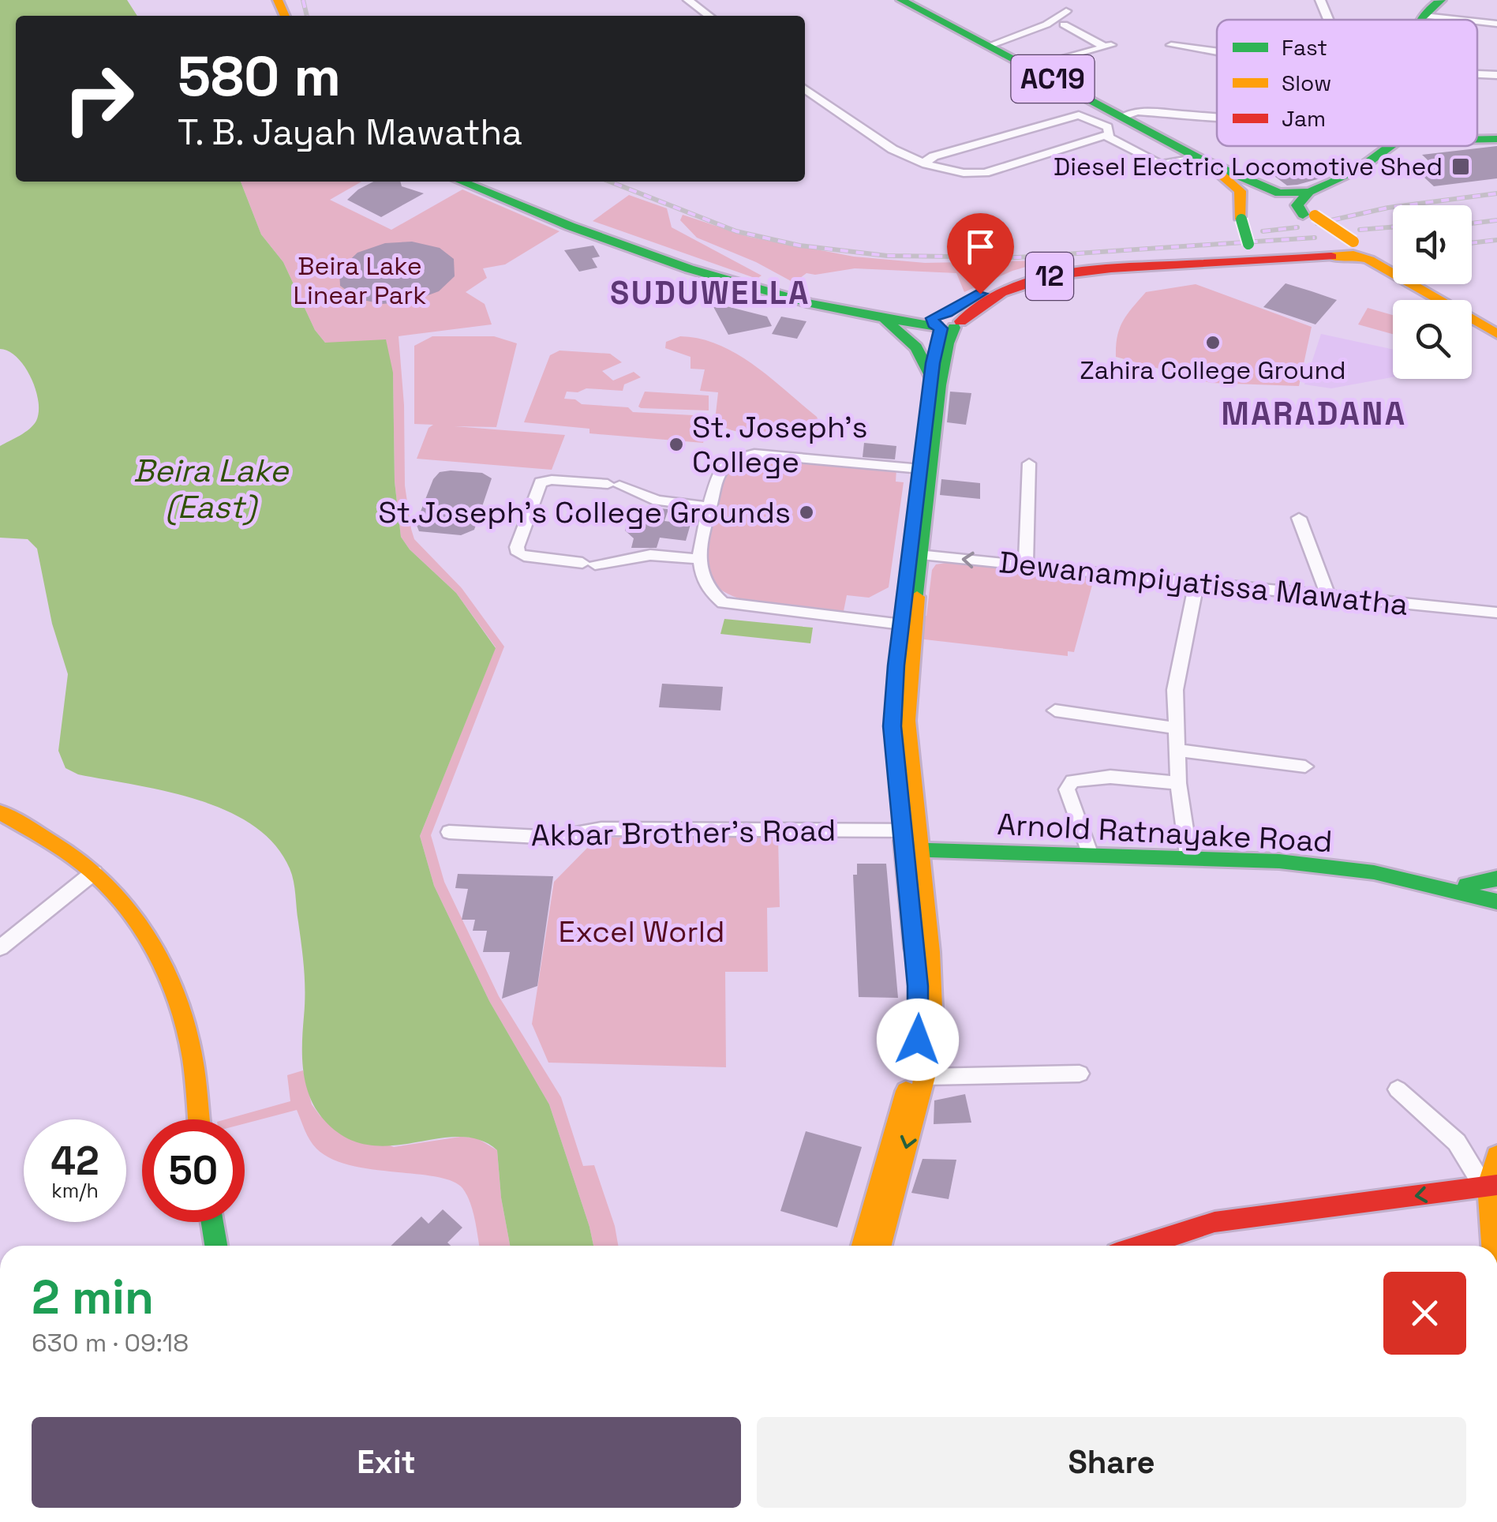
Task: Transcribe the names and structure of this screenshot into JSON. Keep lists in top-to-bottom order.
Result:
{
  "streets": {
    "main road": ["AC19", "12", "Arnold Ratnayake Road"],
    "street": ["Dewanampiyatissa Mawatha", "Akbar Brother's Road"]
  },
  "districts": ["SUDUWELLA", "MARADANA"],
  "water": ["Beira Lake (East)"],
  "parks": ["Beira Lake Linear Park", "Excel World"],
  "places": {
    "transit": ["Diesel Electric Locomotive Shed"],
    "other": ["Zahira College Ground", "St. Joseph's College", "St.Joseph's College Grounds"]
  },
  "legend": ["Fast", "Slow", "Jam"],
  "page": {
    "turn": ["580 m", "T. B. Jayah Mawatha"],
    "speed": "42 km/h",
    "limit": "50",
    "heading": ["2 min", "630 m · 09:18"],
    "buttons": ["Exit", "Share"]
  }
}
